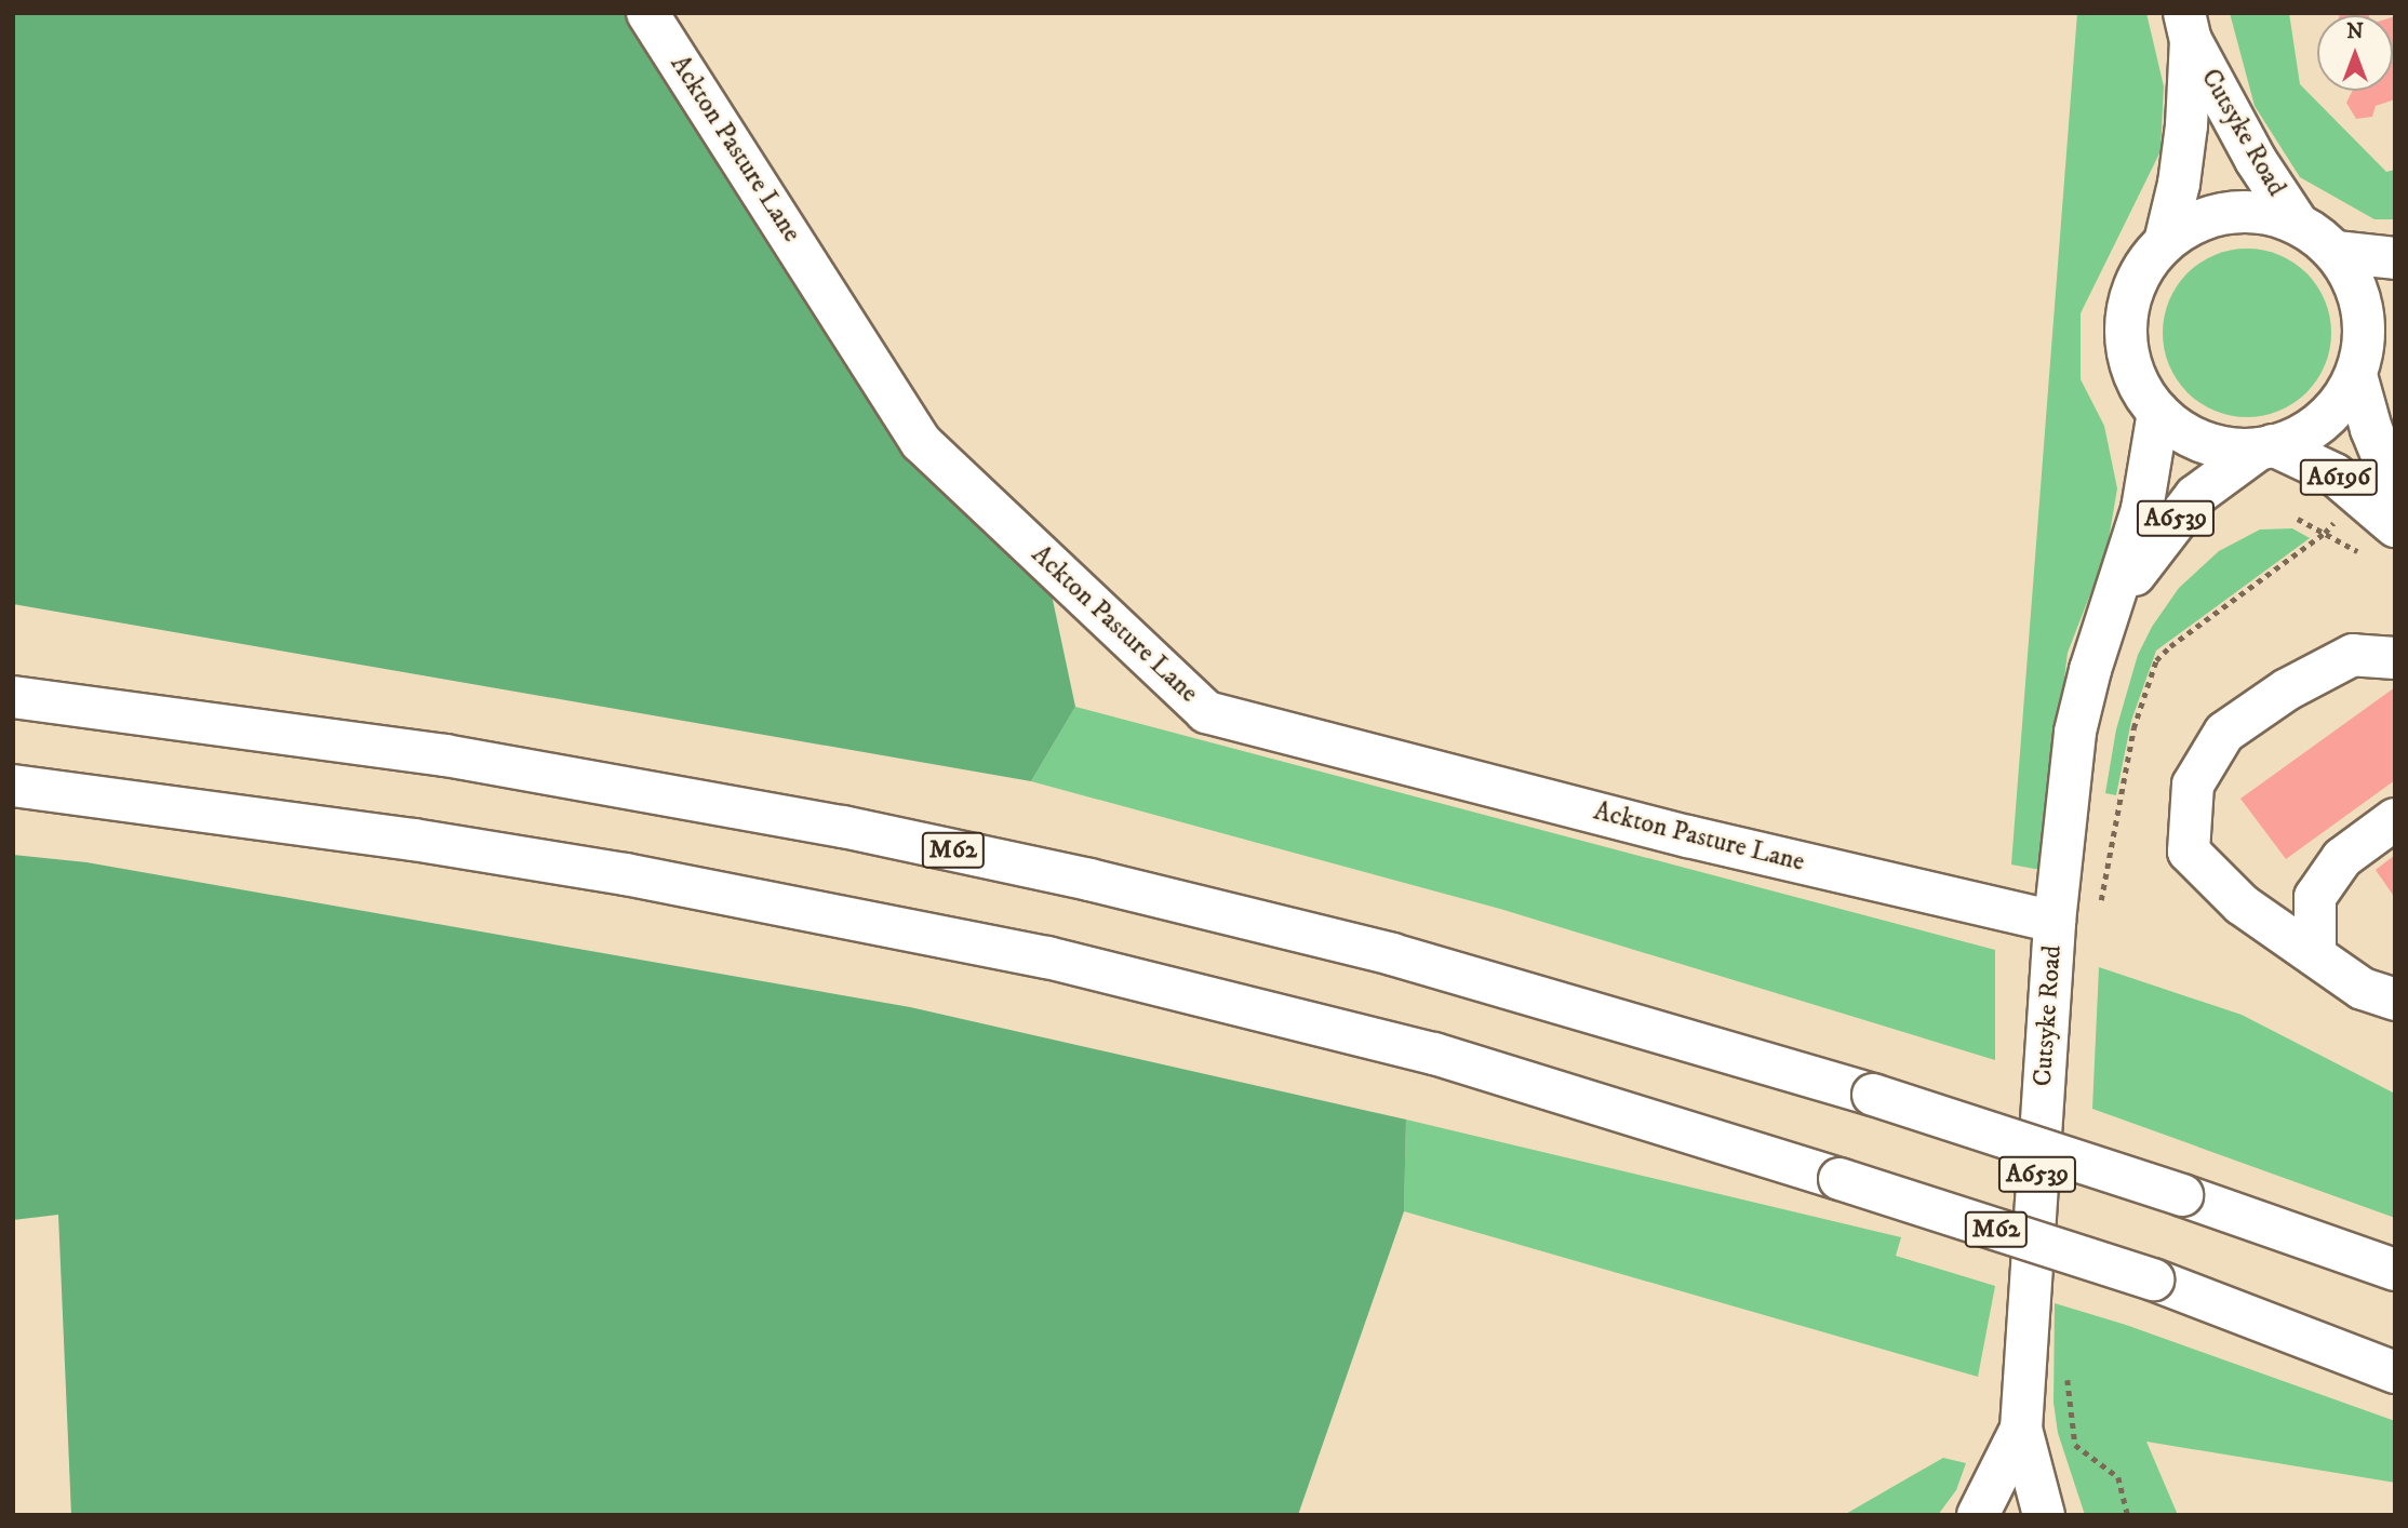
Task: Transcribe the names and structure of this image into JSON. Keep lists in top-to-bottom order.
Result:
{
  "streets": {
    "main road": [
      "Cutsyke Road",
      "Ackton Pasture Lane",
      "A6196",
      "A6539",
      "M62"
    ]
  },
  "crossings": [
    ["Cutsyke Road", "Ackton Pasture Lane"],
    ["Cutsyke Road", "A6196"]
  ],
  "north": "top"
}
